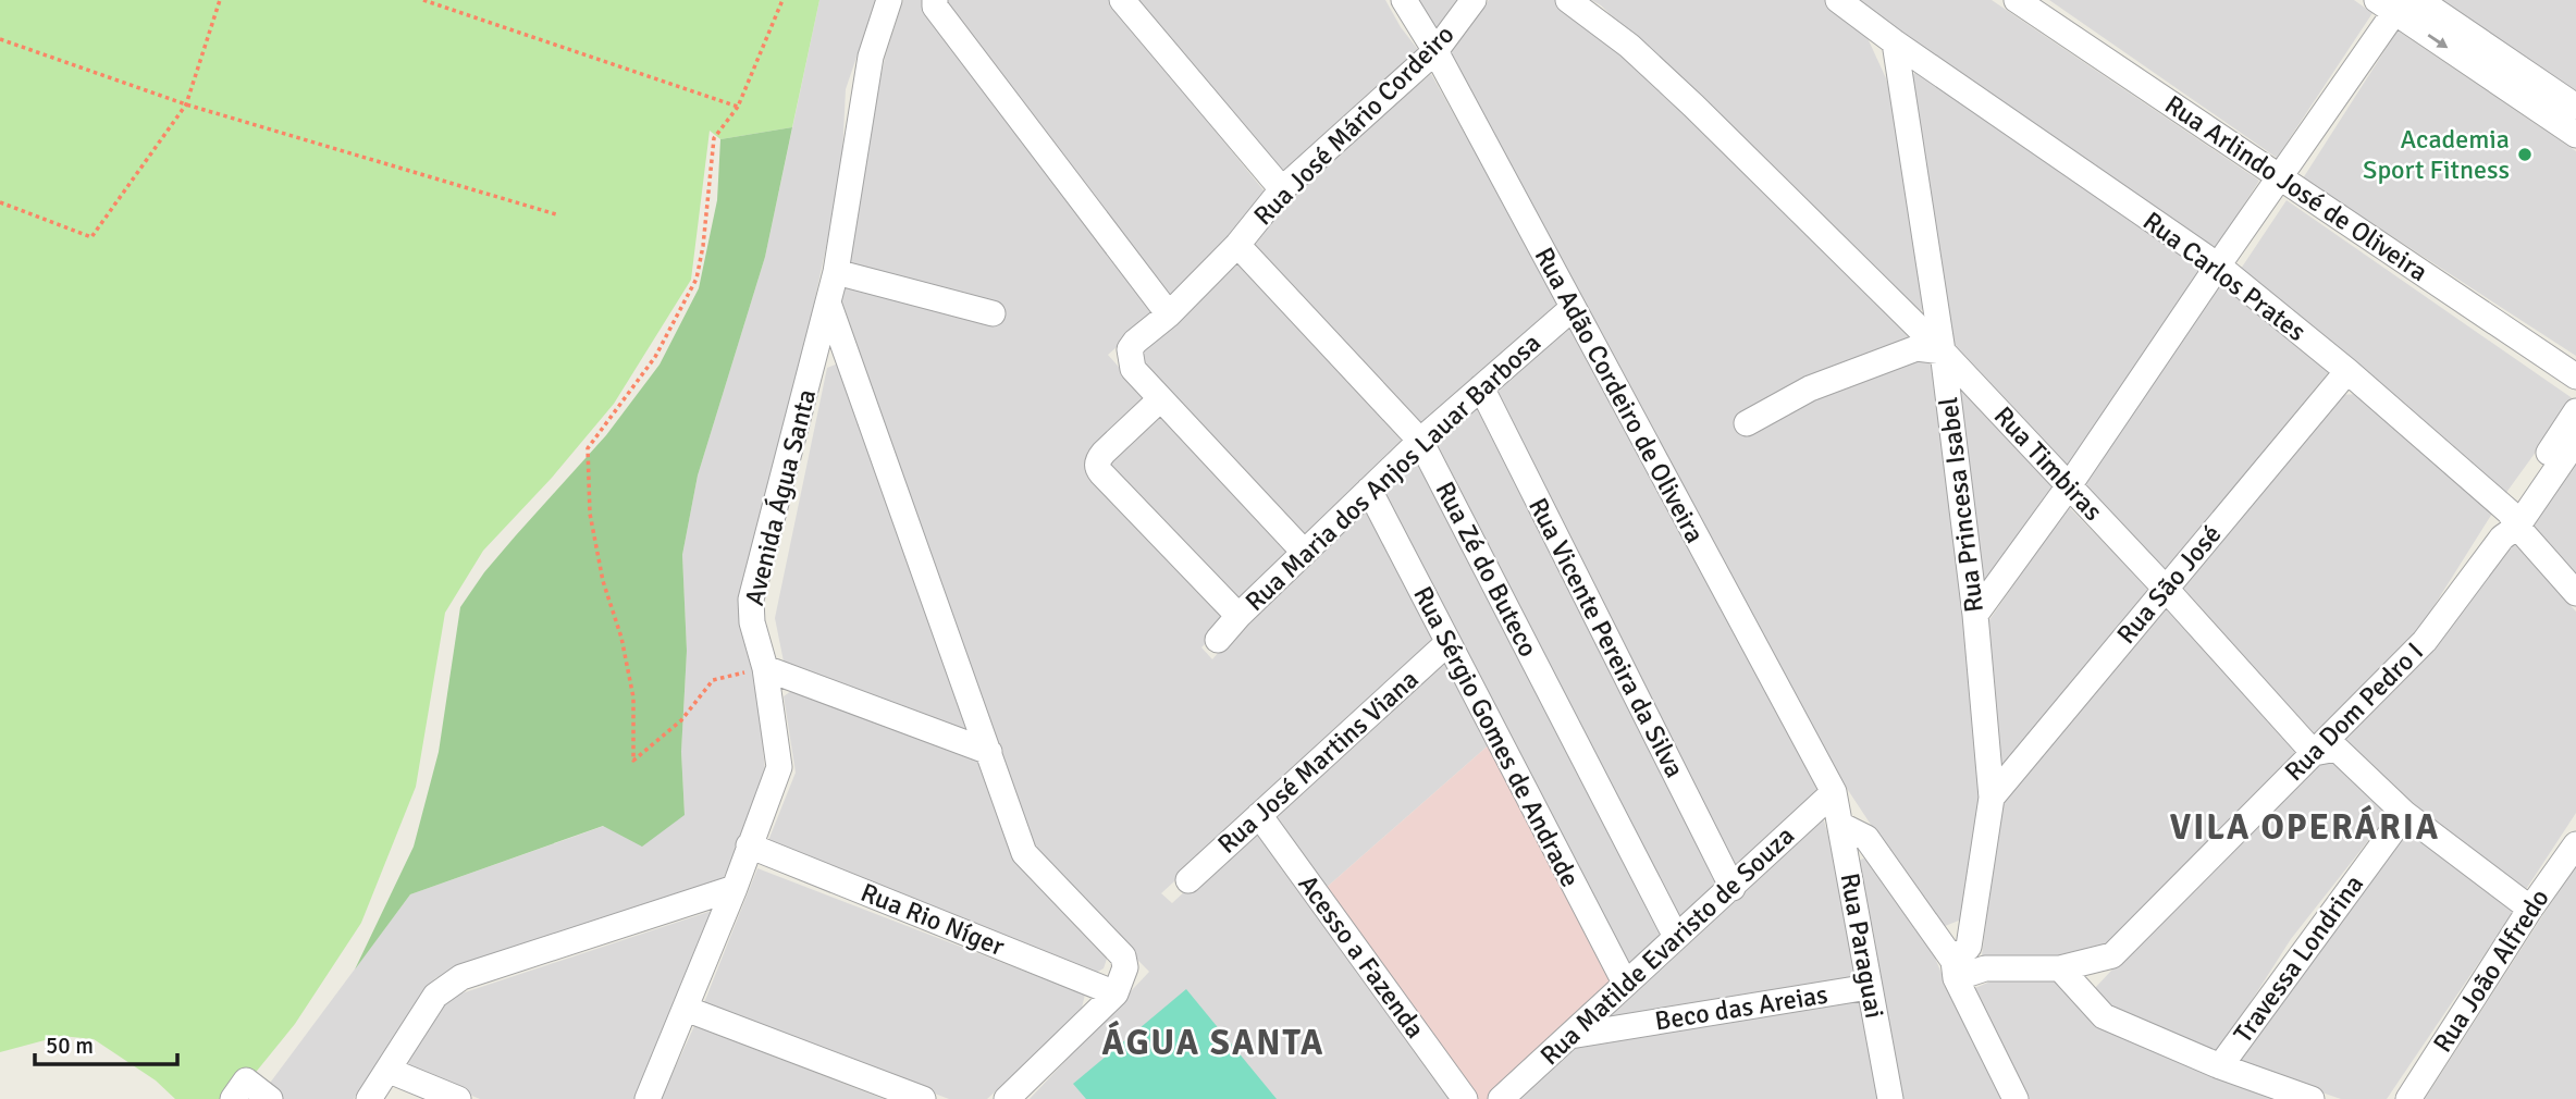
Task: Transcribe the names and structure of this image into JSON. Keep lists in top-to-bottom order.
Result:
{
  "streets": {
    "street": [
      "Rua José Mário Cordeiro",
      "Rua Arlindo José de Oliveira",
      "Rua Carlos Prates",
      "Rua Adão Cordeiro de Oliveira",
      "Rua Timbiras",
      "Rua Maria dos Anjos Lauar Barbosa",
      "Avenida Água Santa",
      "Rua Princesa Isabel",
      "Rua Zé do Buteco",
      "Rua São José",
      "Rua Vicente Pereira da Silva",
      "Rua Dom Pedro I",
      "Rua Sérgio Gomes de Andrade",
      "Rua José Martins Viana",
      "Rua Rio Níger",
      "Rua Matilde Evaristo de Souza",
      "Rua Paraguai",
      "Acesso a Fazenda",
      "Travessa Londrina",
      "Rua João Alfredo",
      "Beco das Areias"
    ]
  },
  "crossings": [
    ["Rua José Mário Cordeiro", "Rua Adão Cordeiro de Oliveira"],
    ["Rua José Mário Cordeiro", "Rua Zé do Buteco"],
    ["Rua Carlos Prates", "Rua Princesa Isabel"],
    ["Rua Carlos Prates", "Rua São José"],
    ["Rua Carlos Prates", "Rua Dom Pedro I"],
    ["Rua Adão Cordeiro de Oliveira", "Rua Maria dos Anjos Lauar Barbosa"],
    ["Rua Adão Cordeiro de Oliveira", "Rua Matilde Evaristo de Souza"],
    ["Rua Adão Cordeiro de Oliveira", "Rua Paraguai"],
    ["Rua Timbiras", "Rua Princesa Isabel"],
    ["Rua Timbiras", "Rua São José"],
    ["Rua Timbiras", "Rua Dom Pedro I"],
    ["Rua Maria dos Anjos Lauar Barbosa", "Rua Zé do Buteco"],
    ["Rua Maria dos Anjos Lauar Barbosa", "Rua Vicente Pereira da Silva"],
    ["Rua Maria dos Anjos Lauar Barbosa", "Rua Sérgio Gomes de Andrade"],
    ["Avenida Água Santa", "Rua Rio Níger"],
    ["Rua Princesa Isabel", "Rua São José"],
    ["Rua Princesa Isabel", "Rua Dom Pedro I"],
    ["Rua Zé do Buteco", "Rua Matilde Evaristo de Souza"],
    ["Rua Vicente Pereira da Silva", "Rua Matilde Evaristo de Souza"],
    ["Rua Sérgio Gomes de Andrade", "Rua José Martins Viana"],
    ["Rua Sérgio Gomes de Andrade", "Rua Matilde Evaristo de Souza"],
    ["Rua José Martins Viana", "Acesso a Fazenda"],
    ["Rua Matilde Evaristo de Souza", "Rua Paraguai"],
    ["Rua Matilde Evaristo de Souza", "Beco das Areias"],
    ["Rua Paraguai", "Beco das Areias"]
  ],
  "districts": ["VILA OPERÁRIA", "ÁGUA SANTA"],
  "places": ["Academia Sport Fitness"],
  "scale_bar": "50 m"
}
